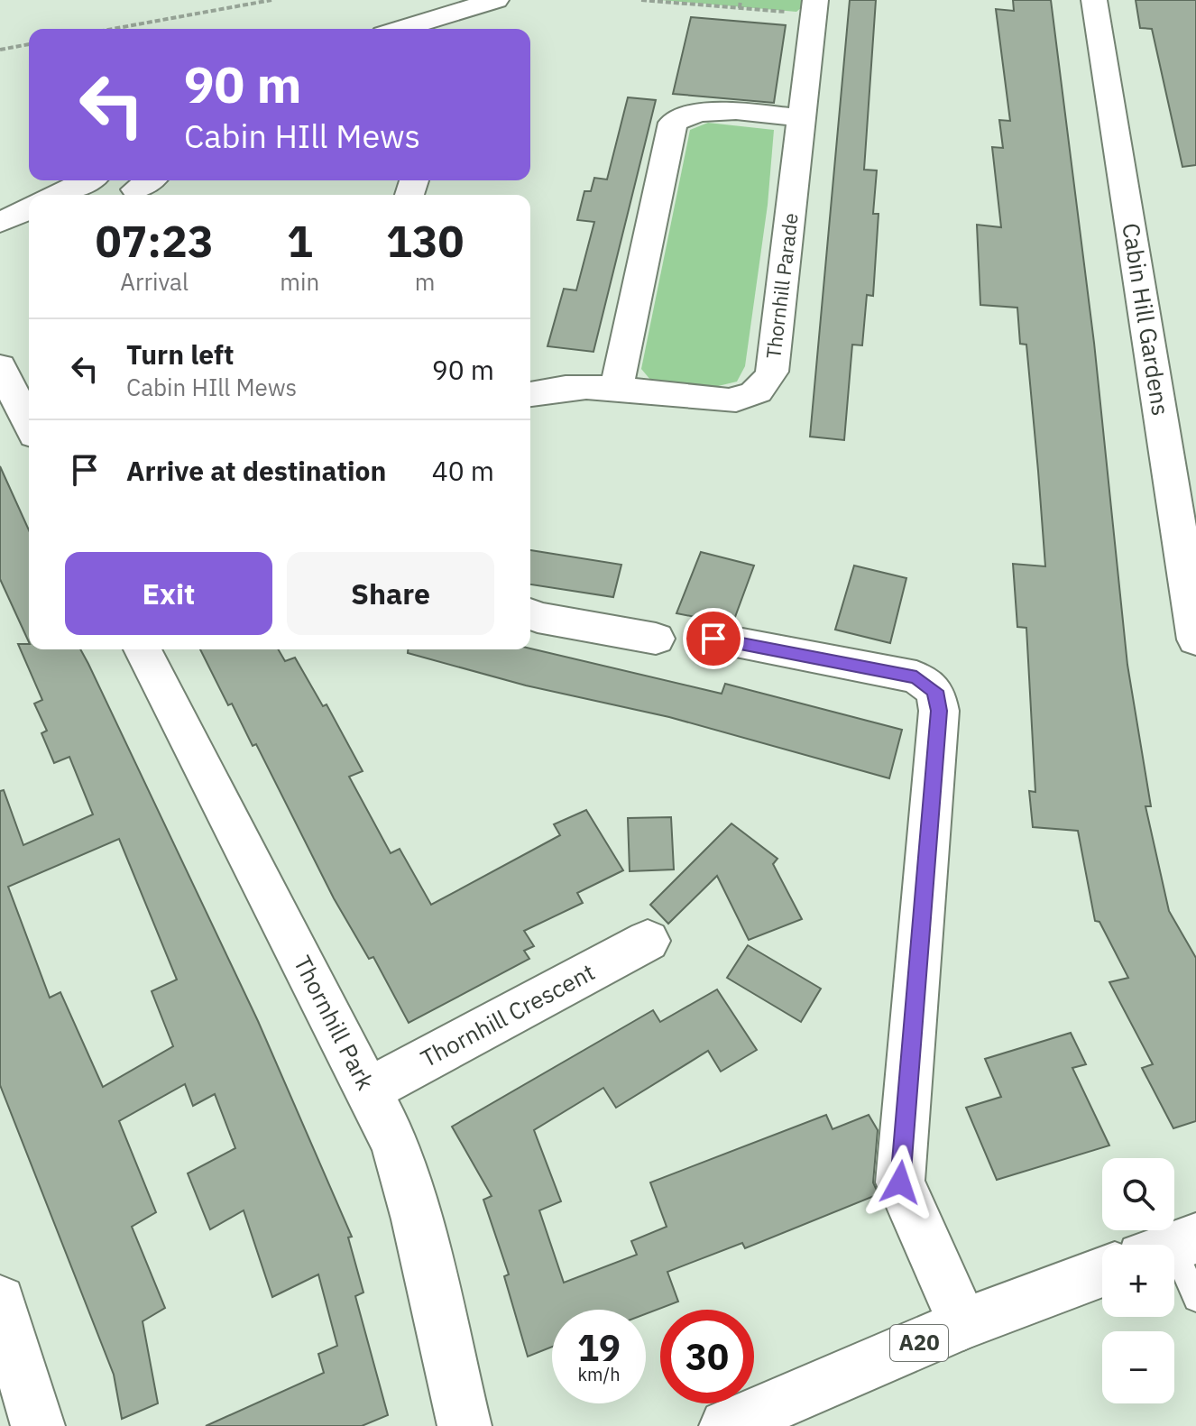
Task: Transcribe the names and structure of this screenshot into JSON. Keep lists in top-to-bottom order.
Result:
{
  "streets": {
    "main road": [
      "Thornhill Parade",
      "Cabin Hill Gardens",
      "Thornhill Crescent",
      "Thornhill Park",
      "A20"
    ]
  },
  "crossings": [
    ["Thornhill Crescent", "Thornhill Park"]
  ],
  "page": {
    "turn": ["90 m", "Cabin HIll Mews"],
    "eta": [
      "07:23",
      "Arrival",
      "1",
      "min",
      "130",
      "m"
    ],
    "list": [
      {
        "name": "Turn left",
        "note": "Cabin HIll Mews",
        "value": "90 m"
      },
      {
        "name": "Arrive at destination",
        "value": "40 m"
      }
    ],
    "buttons": ["Exit", "Share"],
    "map_buttons": ["+", "−"],
    "speed": "19 km/h",
    "limit": "30"
  }
}
